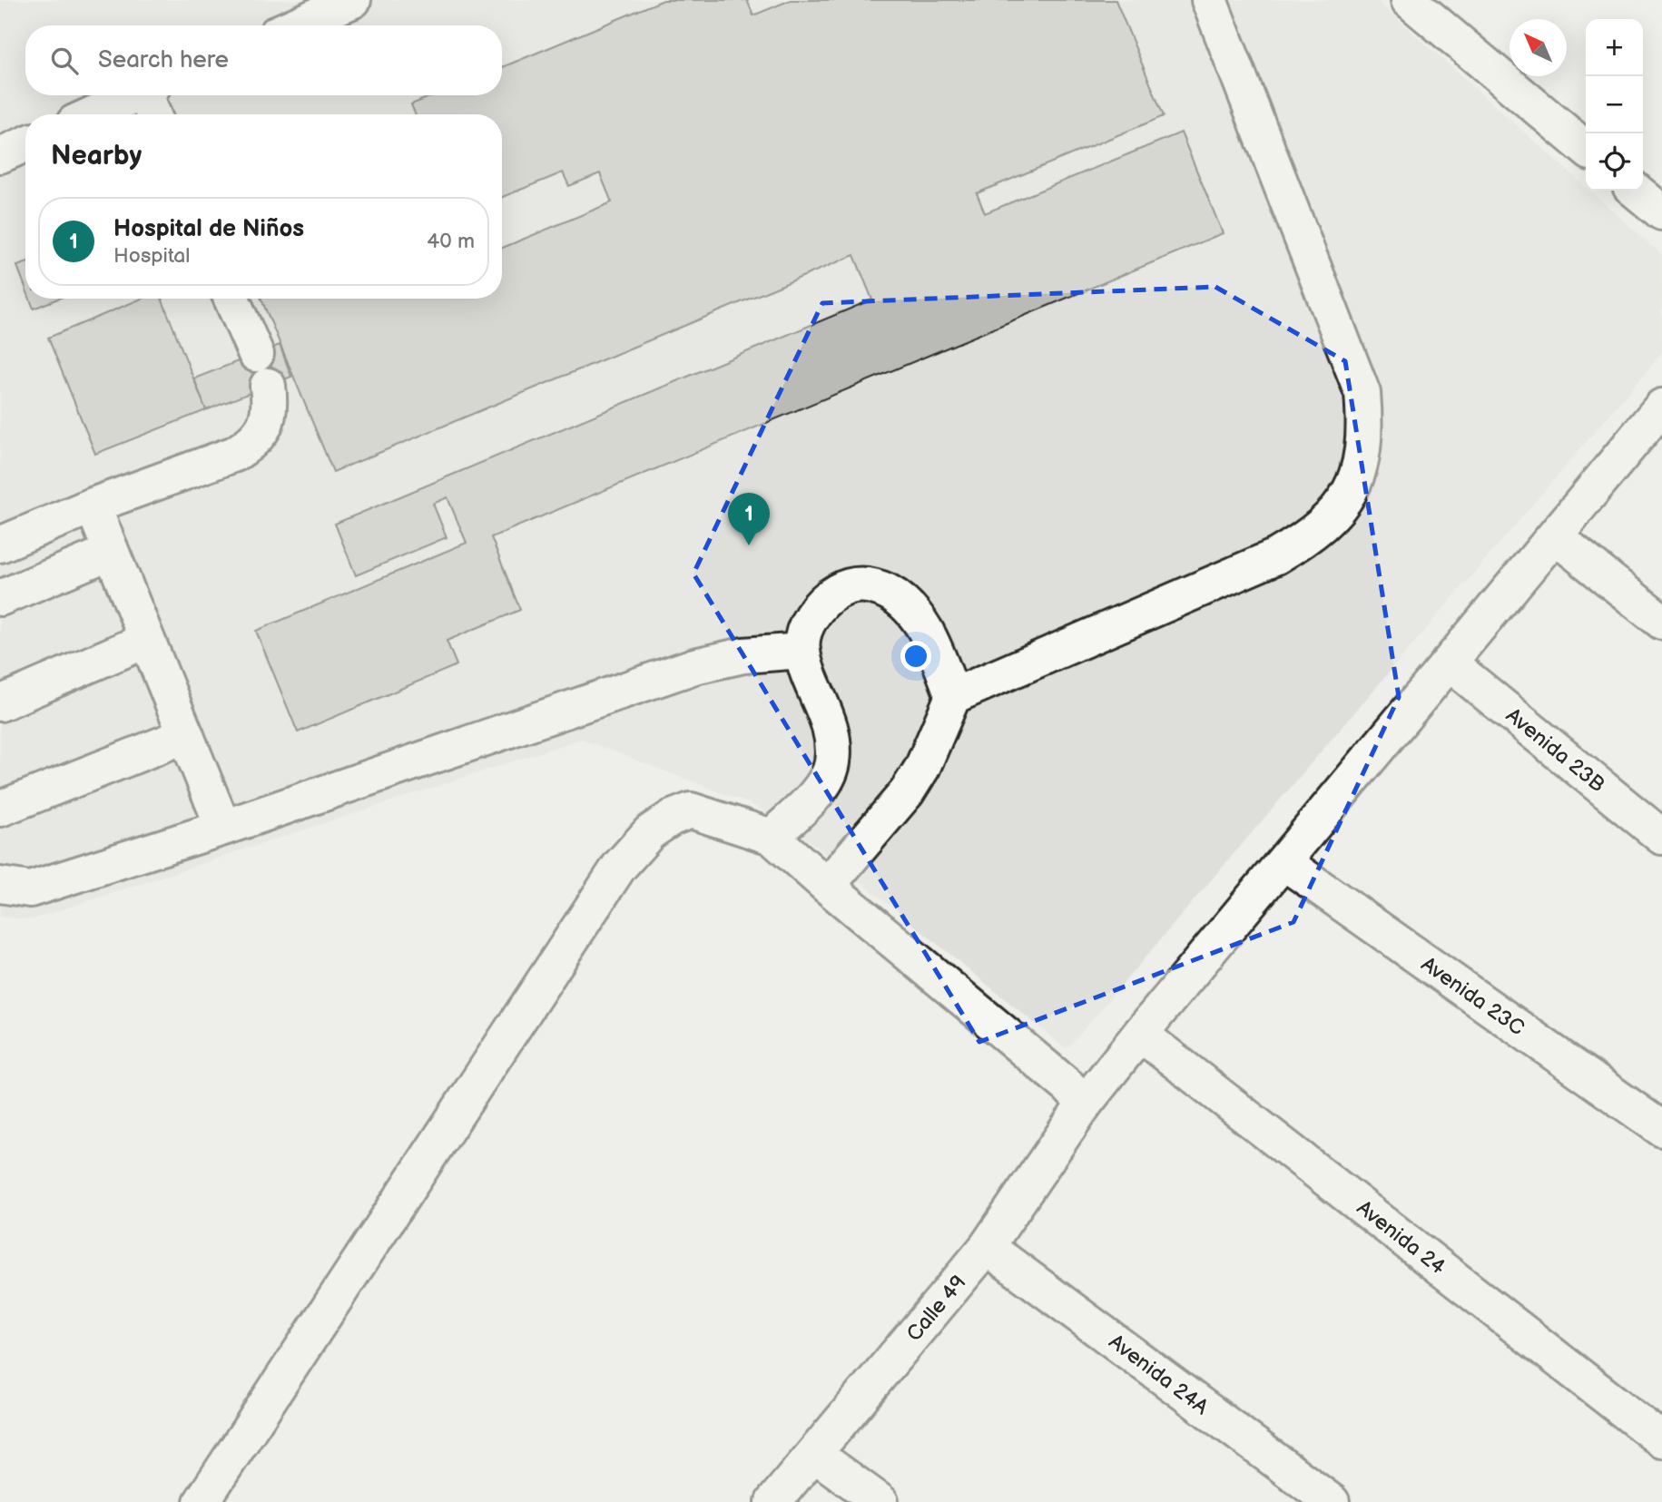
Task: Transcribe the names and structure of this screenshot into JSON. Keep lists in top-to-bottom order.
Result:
{
  "streets": {
    "street": [
      "Avenida 23B",
      "Avenida 23C",
      "Avenida 24",
      "Calle 49",
      "Avenida 24A"
    ]
  },
  "crossings": [
    ["Avenida 23B", "Calle 49"],
    ["Avenida 23C", "Calle 49"],
    ["Avenida 24", "Calle 49"],
    ["Calle 49", "Avenida 24A"]
  ],
  "north": "top left",
  "page": {
    "map_buttons": ["+", "−"],
    "search": "Search here",
    "heading": "Nearby",
    "list": [
      {
        "mark": "1",
        "name": "Hospital de Niños",
        "note": "Hospital",
        "value": "40 m"
      }
    ],
    "pins": "1"
  }
}
